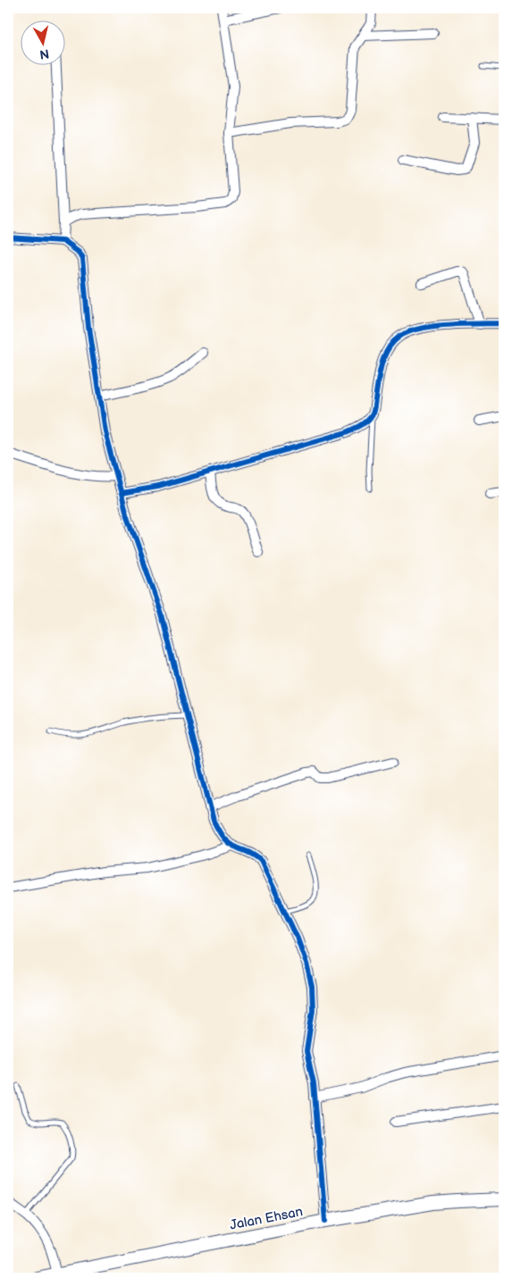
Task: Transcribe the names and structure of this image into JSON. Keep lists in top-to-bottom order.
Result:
{
  "streets": {
    "main road": ["Jalan Ehsan"]
  },
  "north": "bottom"
}
